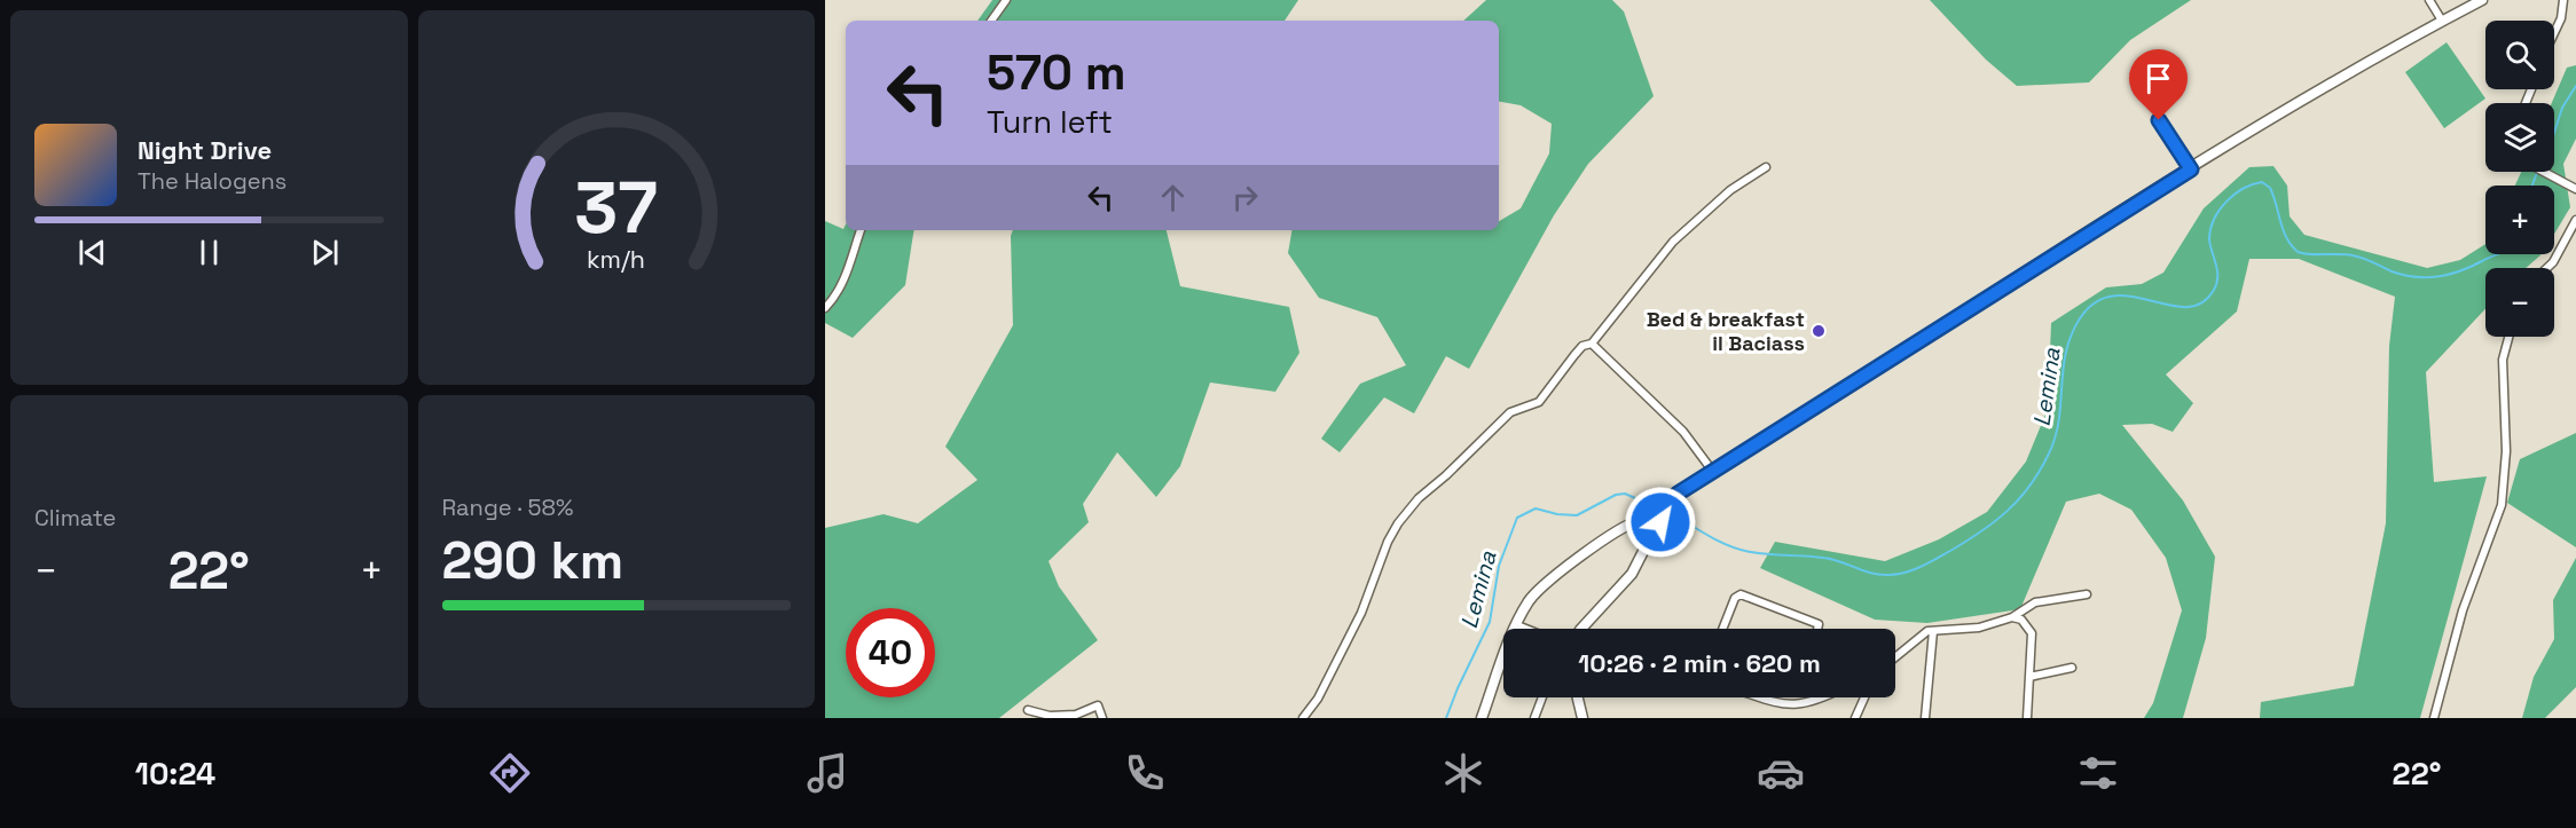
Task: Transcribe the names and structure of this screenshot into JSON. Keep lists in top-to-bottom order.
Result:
{
  "water": ["Lemina"],
  "places": ["Bed & breakfast il Baciass"],
  "page": {
    "map_buttons": ["+", "−"],
    "turn": ["570 m", "Turn left"],
    "song": ["Night Drive", "The Halogens"],
    "tile": [
      "Climate",
      ["Range · 58%", "290 km"]
    ],
    "heat": ["−", "22°", "+"],
    "limit": "40",
    "trip": "10:26 · 2 min · 620 m",
    "tabs": ["10:24", "22°"],
    "gauge": ["37", "km/h"]
  }
}
